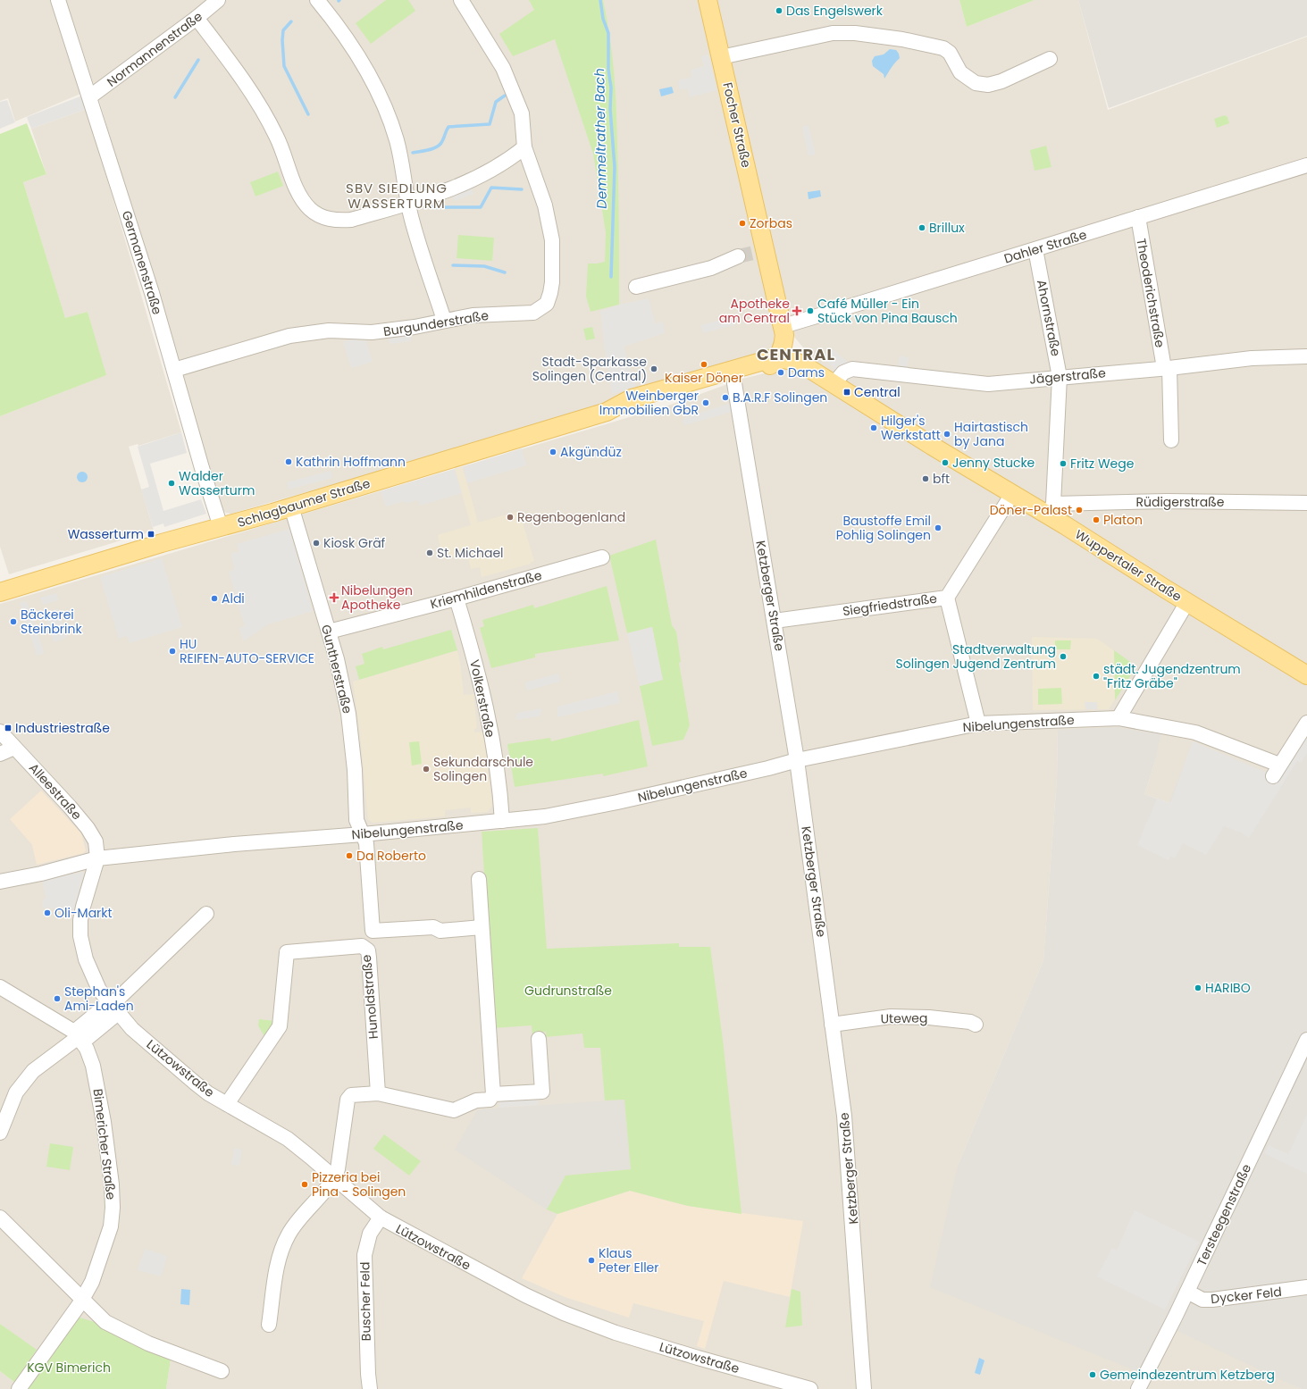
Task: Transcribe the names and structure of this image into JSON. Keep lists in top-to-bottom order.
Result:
{
  "streets": {
    "main road": ["Focher Straße", "Schlagbaumer Straße", "Wuppertaler Straße"],
    "street": [
      "Normannenstraße",
      "Dahler Straße",
      "Germanenstraße",
      "Theoderichstraße",
      "Ahornstraße",
      "Burgunderstraße",
      "Jägerstraße",
      "Rüdigerstraße",
      "Kriemhildenstraße",
      "Ketzberger Straße",
      "Siegfriedstraße",
      "Guntherstraße",
      "Volkerstraße",
      "Nibelungenstraße",
      "Alleestraße",
      "Hunoldstraße",
      "Uteweg",
      "Lützowstraße",
      "Bimericher Straße",
      "Tersteegenstraße",
      "Dycker Feld",
      "Buscher Feld"
    ]
  },
  "crossings": [
    ["Normannenstraße", "Germanenstraße"],
    ["Focher Straße", "Dahler Straße"],
    ["Focher Straße", "Schlagbaumer Straße"],
    ["Focher Straße", "Wuppertaler Straße"],
    ["Dahler Straße", "Theoderichstraße"],
    ["Dahler Straße", "Ahornstraße"],
    ["Germanenstraße", "Burgunderstraße"],
    ["Germanenstraße", "Schlagbaumer Straße"],
    ["Theoderichstraße", "Jägerstraße"],
    ["Ahornstraße", "Jägerstraße"],
    ["Ahornstraße", "Rüdigerstraße"],
    ["Ahornstraße", "Wuppertaler Straße"],
    ["Jägerstraße", "Wuppertaler Straße"],
    ["Rüdigerstraße", "Wuppertaler Straße"],
    ["Schlagbaumer Straße", "Wuppertaler Straße"],
    ["Schlagbaumer Straße", "Ketzberger Straße"],
    ["Schlagbaumer Straße", "Guntherstraße"],
    ["Wuppertaler Straße", "Siegfriedstraße"],
    ["Kriemhildenstraße", "Guntherstraße"],
    ["Kriemhildenstraße", "Volkerstraße"],
    ["Ketzberger Straße", "Siegfriedstraße"],
    ["Ketzberger Straße", "Nibelungenstraße"],
    ["Ketzberger Straße", "Uteweg"],
    ["Guntherstraße", "Nibelungenstraße"],
    ["Volkerstraße", "Nibelungenstraße"],
    ["Nibelungenstraße", "Alleestraße"],
    ["Nibelungenstraße", "Lützowstraße"],
    ["Alleestraße", "Lützowstraße"],
    ["Hunoldstraße", "Lützowstraße"],
    ["Lützowstraße", "Buscher Feld"],
    ["Tersteegenstraße", "Dycker Feld"]
  ],
  "districts": ["SBV SIEDLUNG WASSERTURM", "CENTRAL"],
  "water": ["Demmeltrather Bach"],
  "parks": ["Gudrunstraße", "KGV Bimerich"],
  "places": {
    "other": [
      "Das Engelswerk",
      "Zorbas",
      "Brillux",
      "Café Müller - Ein Stück von Pina Bausch",
      "Kaiser Döner",
      "Stadt-Sparkasse Solingen (Central)",
      "Dams",
      "B.A.R.F Solingen",
      "Weinberger Immobilien GbR",
      "Hilger's Werkstatt",
      "Hairtastisch by Jana",
      "Akgündüz",
      "Kathrin Hoffmann",
      "Jenny Stucke",
      "Fritz Wege",
      "bft",
      "Walder Wasserturm",
      "Döner-Palast",
      "Regenbogenland",
      "Platon",
      "Baustoffe Emil Pohlig Solingen",
      "Kiosk Gräf",
      "St. Michael",
      "Aldi",
      "Bäckerei Steinbrink",
      "HU REIFEN-AUTO-SERVICE",
      "Stadtverwaltung Solingen Jugend Zentrum",
      "städt. Jugendzentrum \"Fritz Gräbe\"",
      "Sekundarschule Solingen",
      "Da Roberto",
      "Oli-Markt",
      "HARIBO",
      "Stephan's Ami-Laden",
      "Pizzeria bei Pina - Solingen",
      "Klaus Peter Eller",
      "Gemeindezentrum Ketzberg"
    ],
    "health": ["Apotheke am Central", "Nibelungen Apotheke"],
    "transit": ["Central", "Wasserturm", "Industriestraße"]
  }
}
